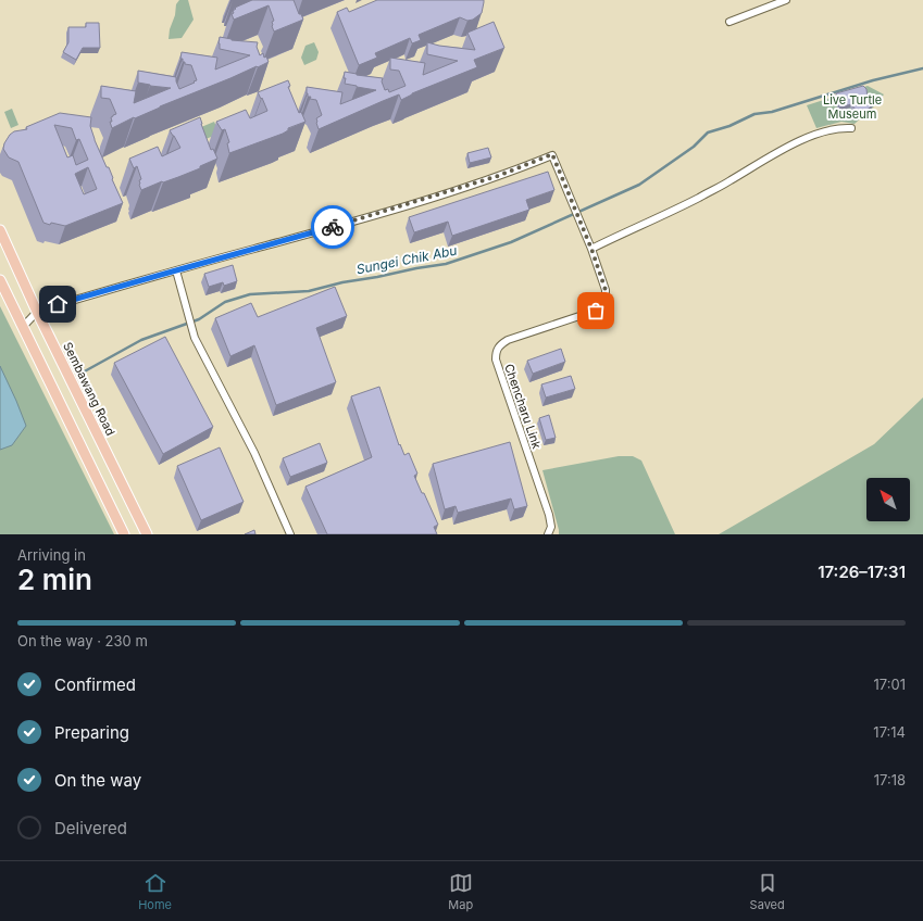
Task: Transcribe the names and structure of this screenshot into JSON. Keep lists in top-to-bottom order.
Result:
{
  "streets": {
    "main road": ["Sembawang Road"],
    "street": ["Chencharu Link"]
  },
  "water": ["Sungei Chik Abu"],
  "parks": ["Live Turtle Museum"],
  "north": "top left",
  "page": {
    "heading": ["2 min", "Arriving in", "17:26–17:31"],
    "bar": "On the way · 230 m",
    "list": [
      ["Confirmed", "17:01"],
      ["Preparing", "17:14"],
      ["On the way", "17:18"],
      "Delivered"
    ],
    "tabs": ["Home", "Map", "Saved"]
  }
}
